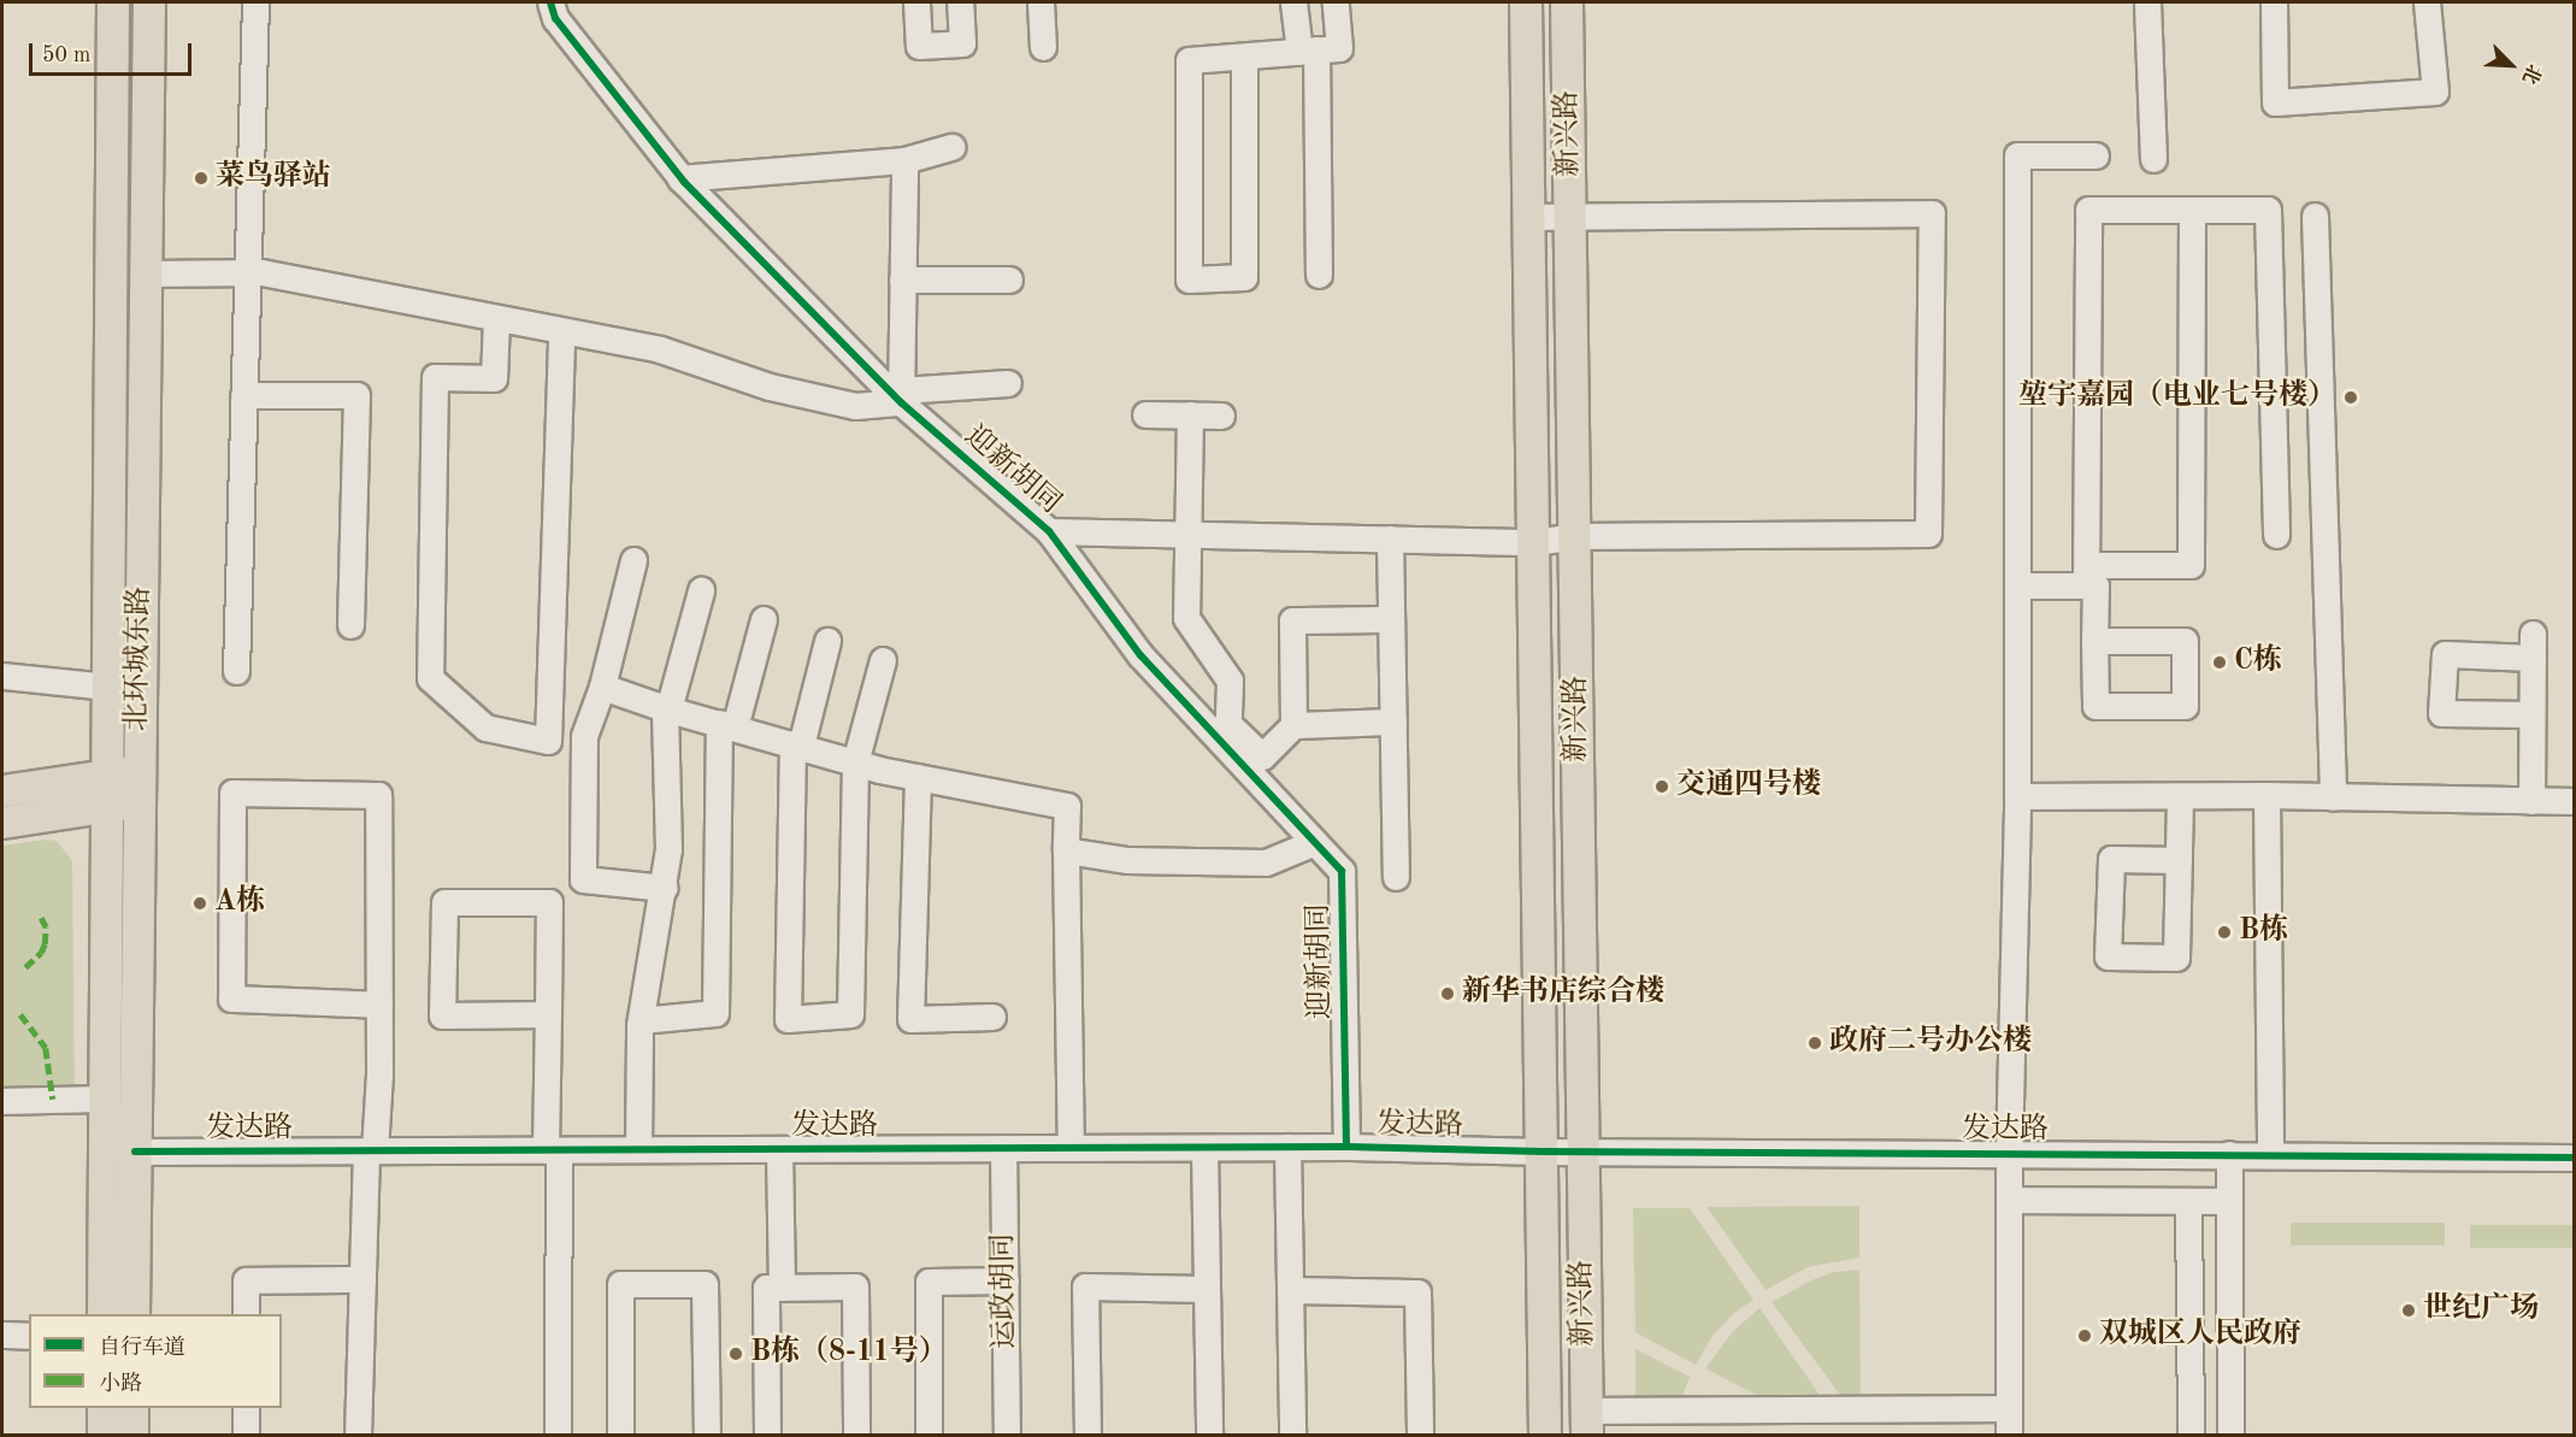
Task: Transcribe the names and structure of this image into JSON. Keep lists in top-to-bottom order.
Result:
{
  "streets": {
    "main road": ["新兴路", "北环城东路"],
    "street": ["迎新胡同", "发达路", "运政胡同"]
  },
  "crossings": [
    ["新兴路", "发达路"],
    ["迎新胡同", "发达路"],
    ["北环城东路", "发达路"],
    ["发达路", "运政胡同"]
  ],
  "places": [
    "菜鸟驿站",
    "堃宇嘉园（电业七号楼）",
    "C栋",
    "交通四号楼",
    "A栋",
    "B栋",
    "新华书店综合楼",
    "政府二号办公楼",
    "世纪广场",
    "双城区人民政府",
    "B栋（8-11号）"
  ],
  "legend": ["自行车道", "小路"],
  "scale_bar": "50 m",
  "north": "bottom right"
}
